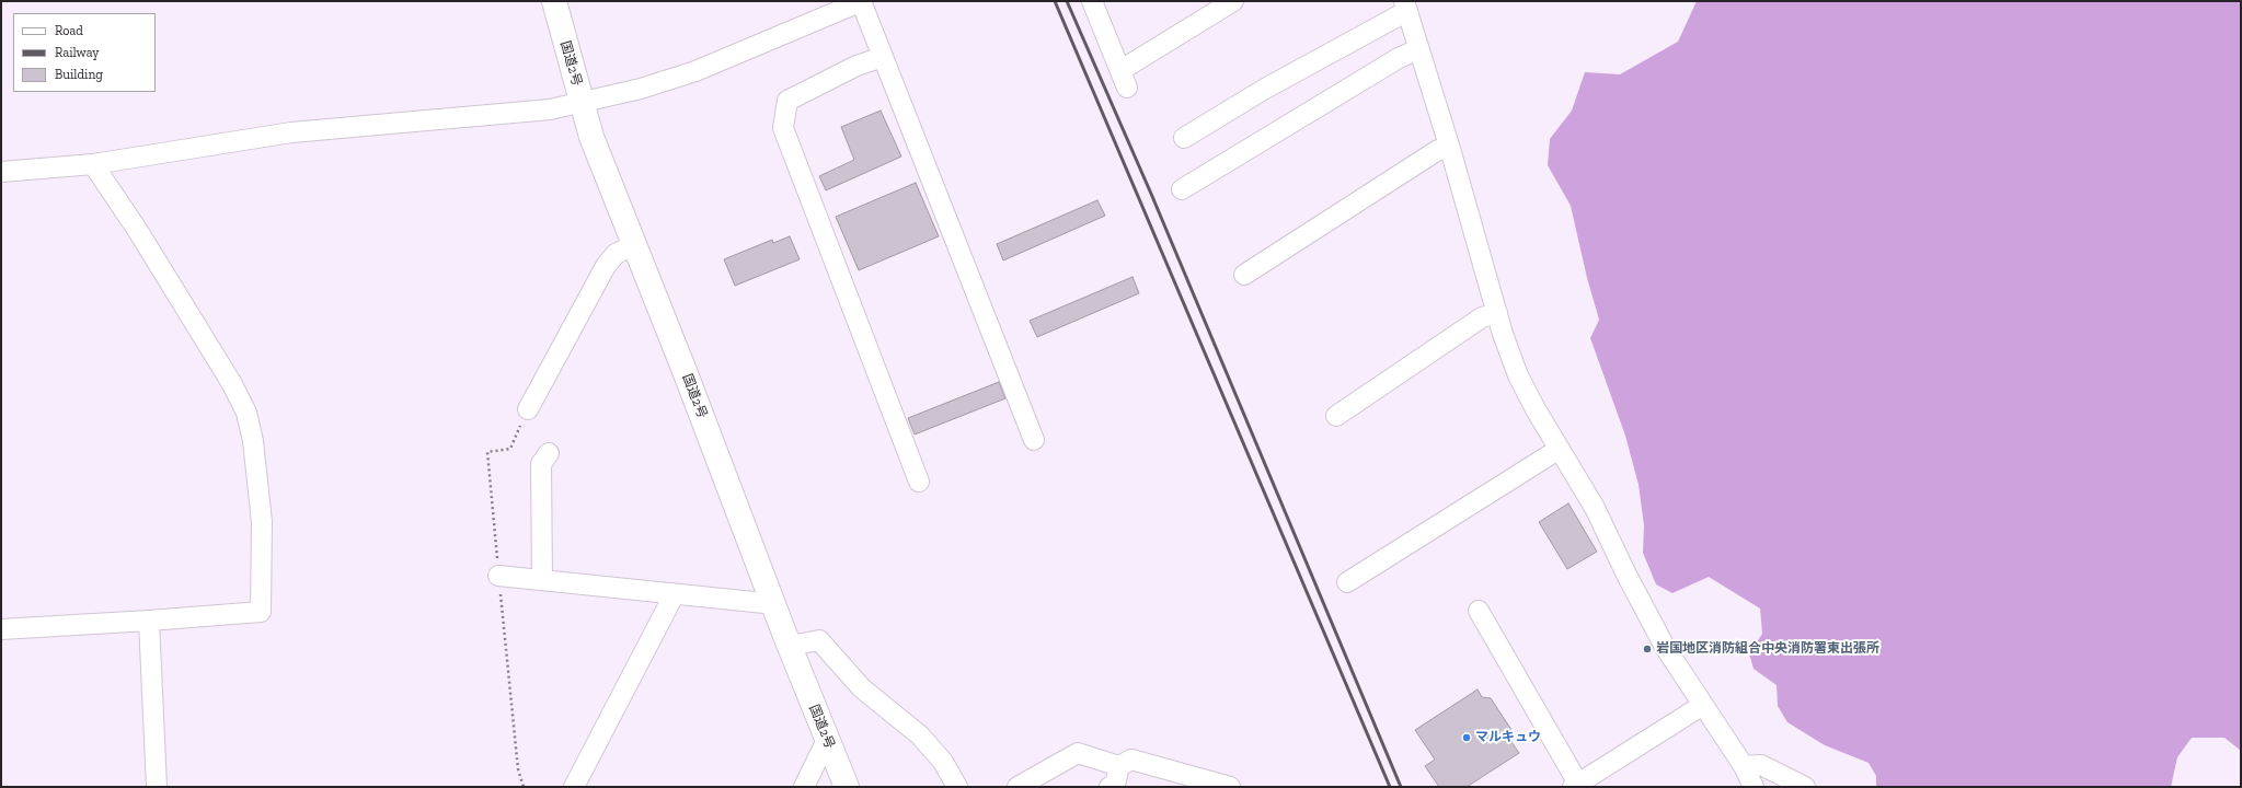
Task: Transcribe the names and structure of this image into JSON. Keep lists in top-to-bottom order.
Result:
{
  "streets": {
    "highway": ["国道2号"]
  },
  "places": ["岩国地区消防組合中央消防署東出張所", "マルキュウ"],
  "legend": ["Road", "Railway", "Building"]
}
